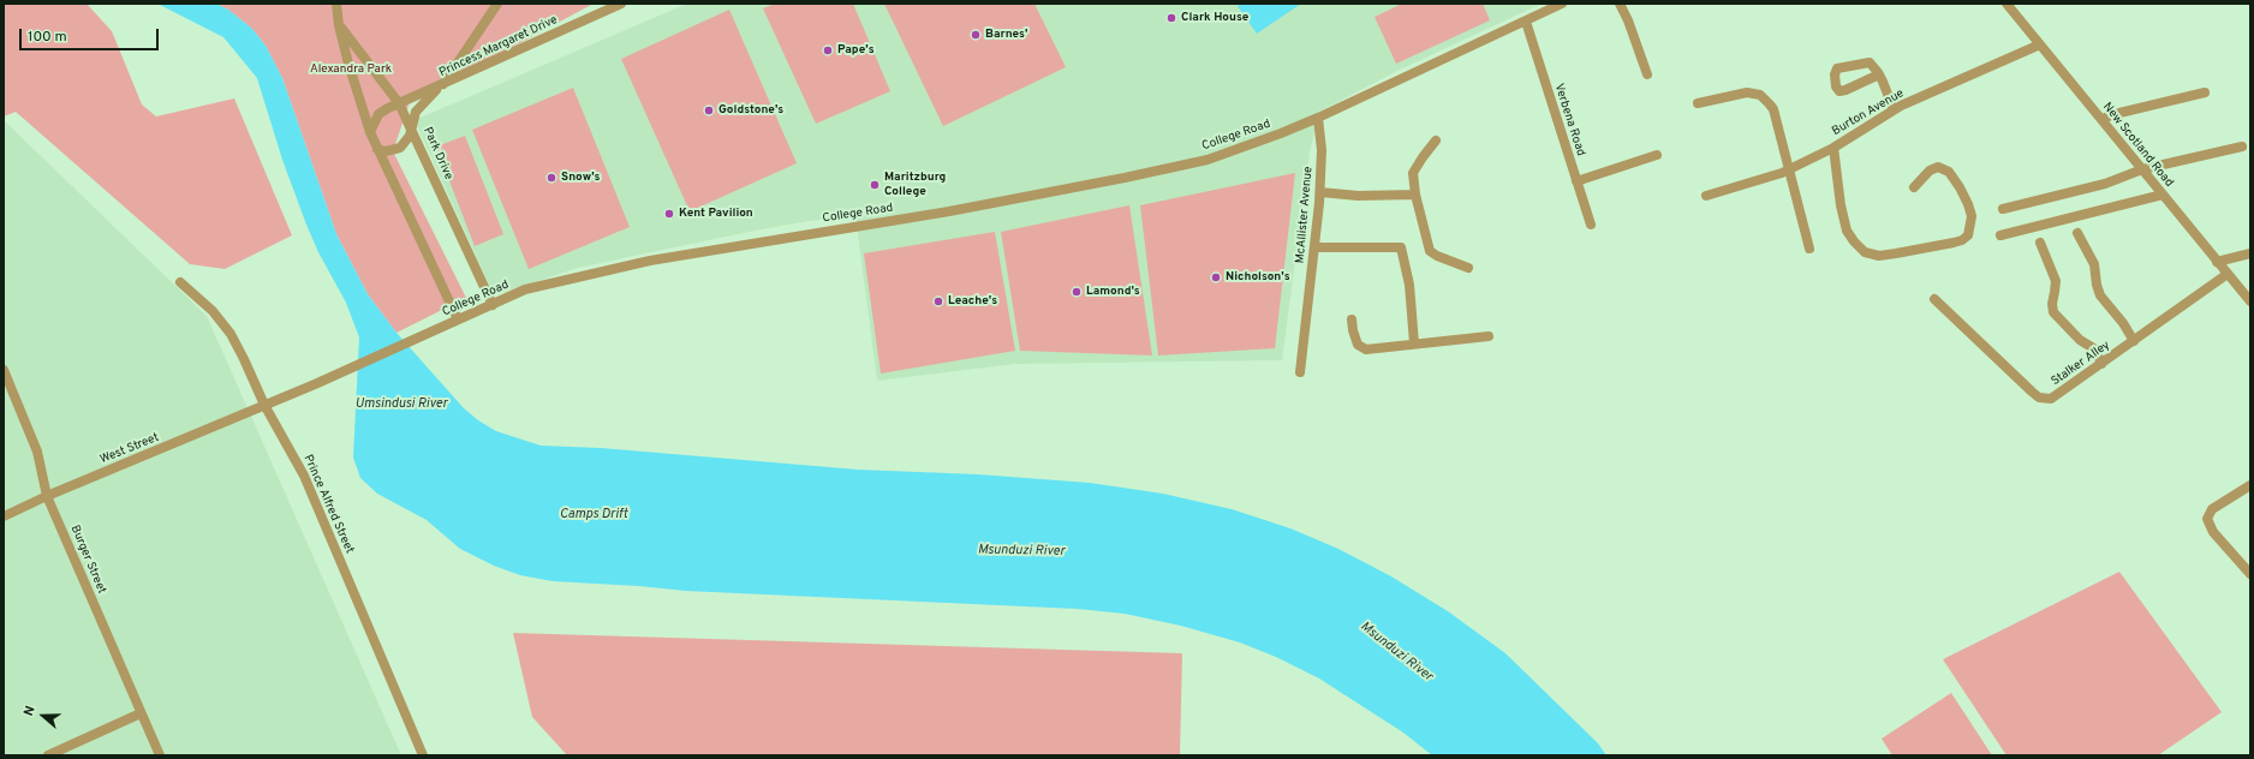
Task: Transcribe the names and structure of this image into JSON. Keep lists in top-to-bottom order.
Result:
{
  "streets": {
    "street": [
      "Princess Margaret Drive",
      "Burton Avenue",
      "Verbena Road",
      "College Road",
      "New Scotland Road",
      "Park Drive",
      "McAllister Avenue",
      "Stalker Alley",
      "West Street",
      "Prince Alfred Street",
      "Burger Street"
    ]
  },
  "crossings": [
    ["Princess Margaret Drive", "Park Drive"],
    ["Burton Avenue", "New Scotland Road"],
    ["Verbena Road", "College Road"],
    ["College Road", "Park Drive"],
    ["College Road", "McAllister Avenue"],
    ["College Road", "West Street"],
    ["College Road", "Prince Alfred Street"],
    ["New Scotland Road", "Stalker Alley"],
    ["West Street", "Prince Alfred Street"],
    ["West Street", "Burger Street"]
  ],
  "water": ["Umsindusi River", "Camps Drift", "Msunduzi River"],
  "parks": ["Alexandra Park"],
  "places": [
    "Clark House",
    "Barnes'",
    "Pape's",
    "Goldstone's",
    "Snow's",
    "Maritzburg College",
    "Kent Pavilion",
    "Nicholson's",
    "Lamond's",
    "Leache's"
  ],
  "scale_bar": "100 m",
  "north": "left"
}
